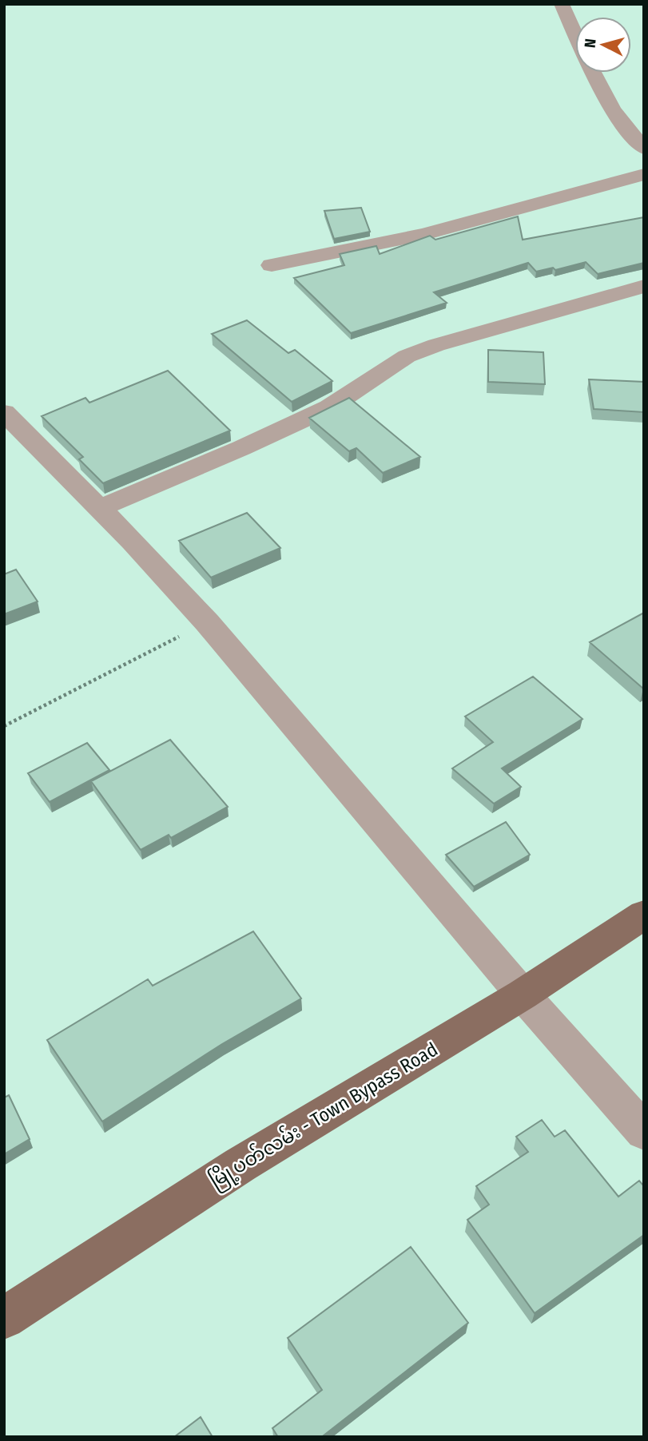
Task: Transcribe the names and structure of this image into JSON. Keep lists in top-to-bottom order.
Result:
{
  "streets": {
    "main road": ["မြို့ပတ်လမ်း - Town Bypass Road"]
  },
  "north": "left"
}
